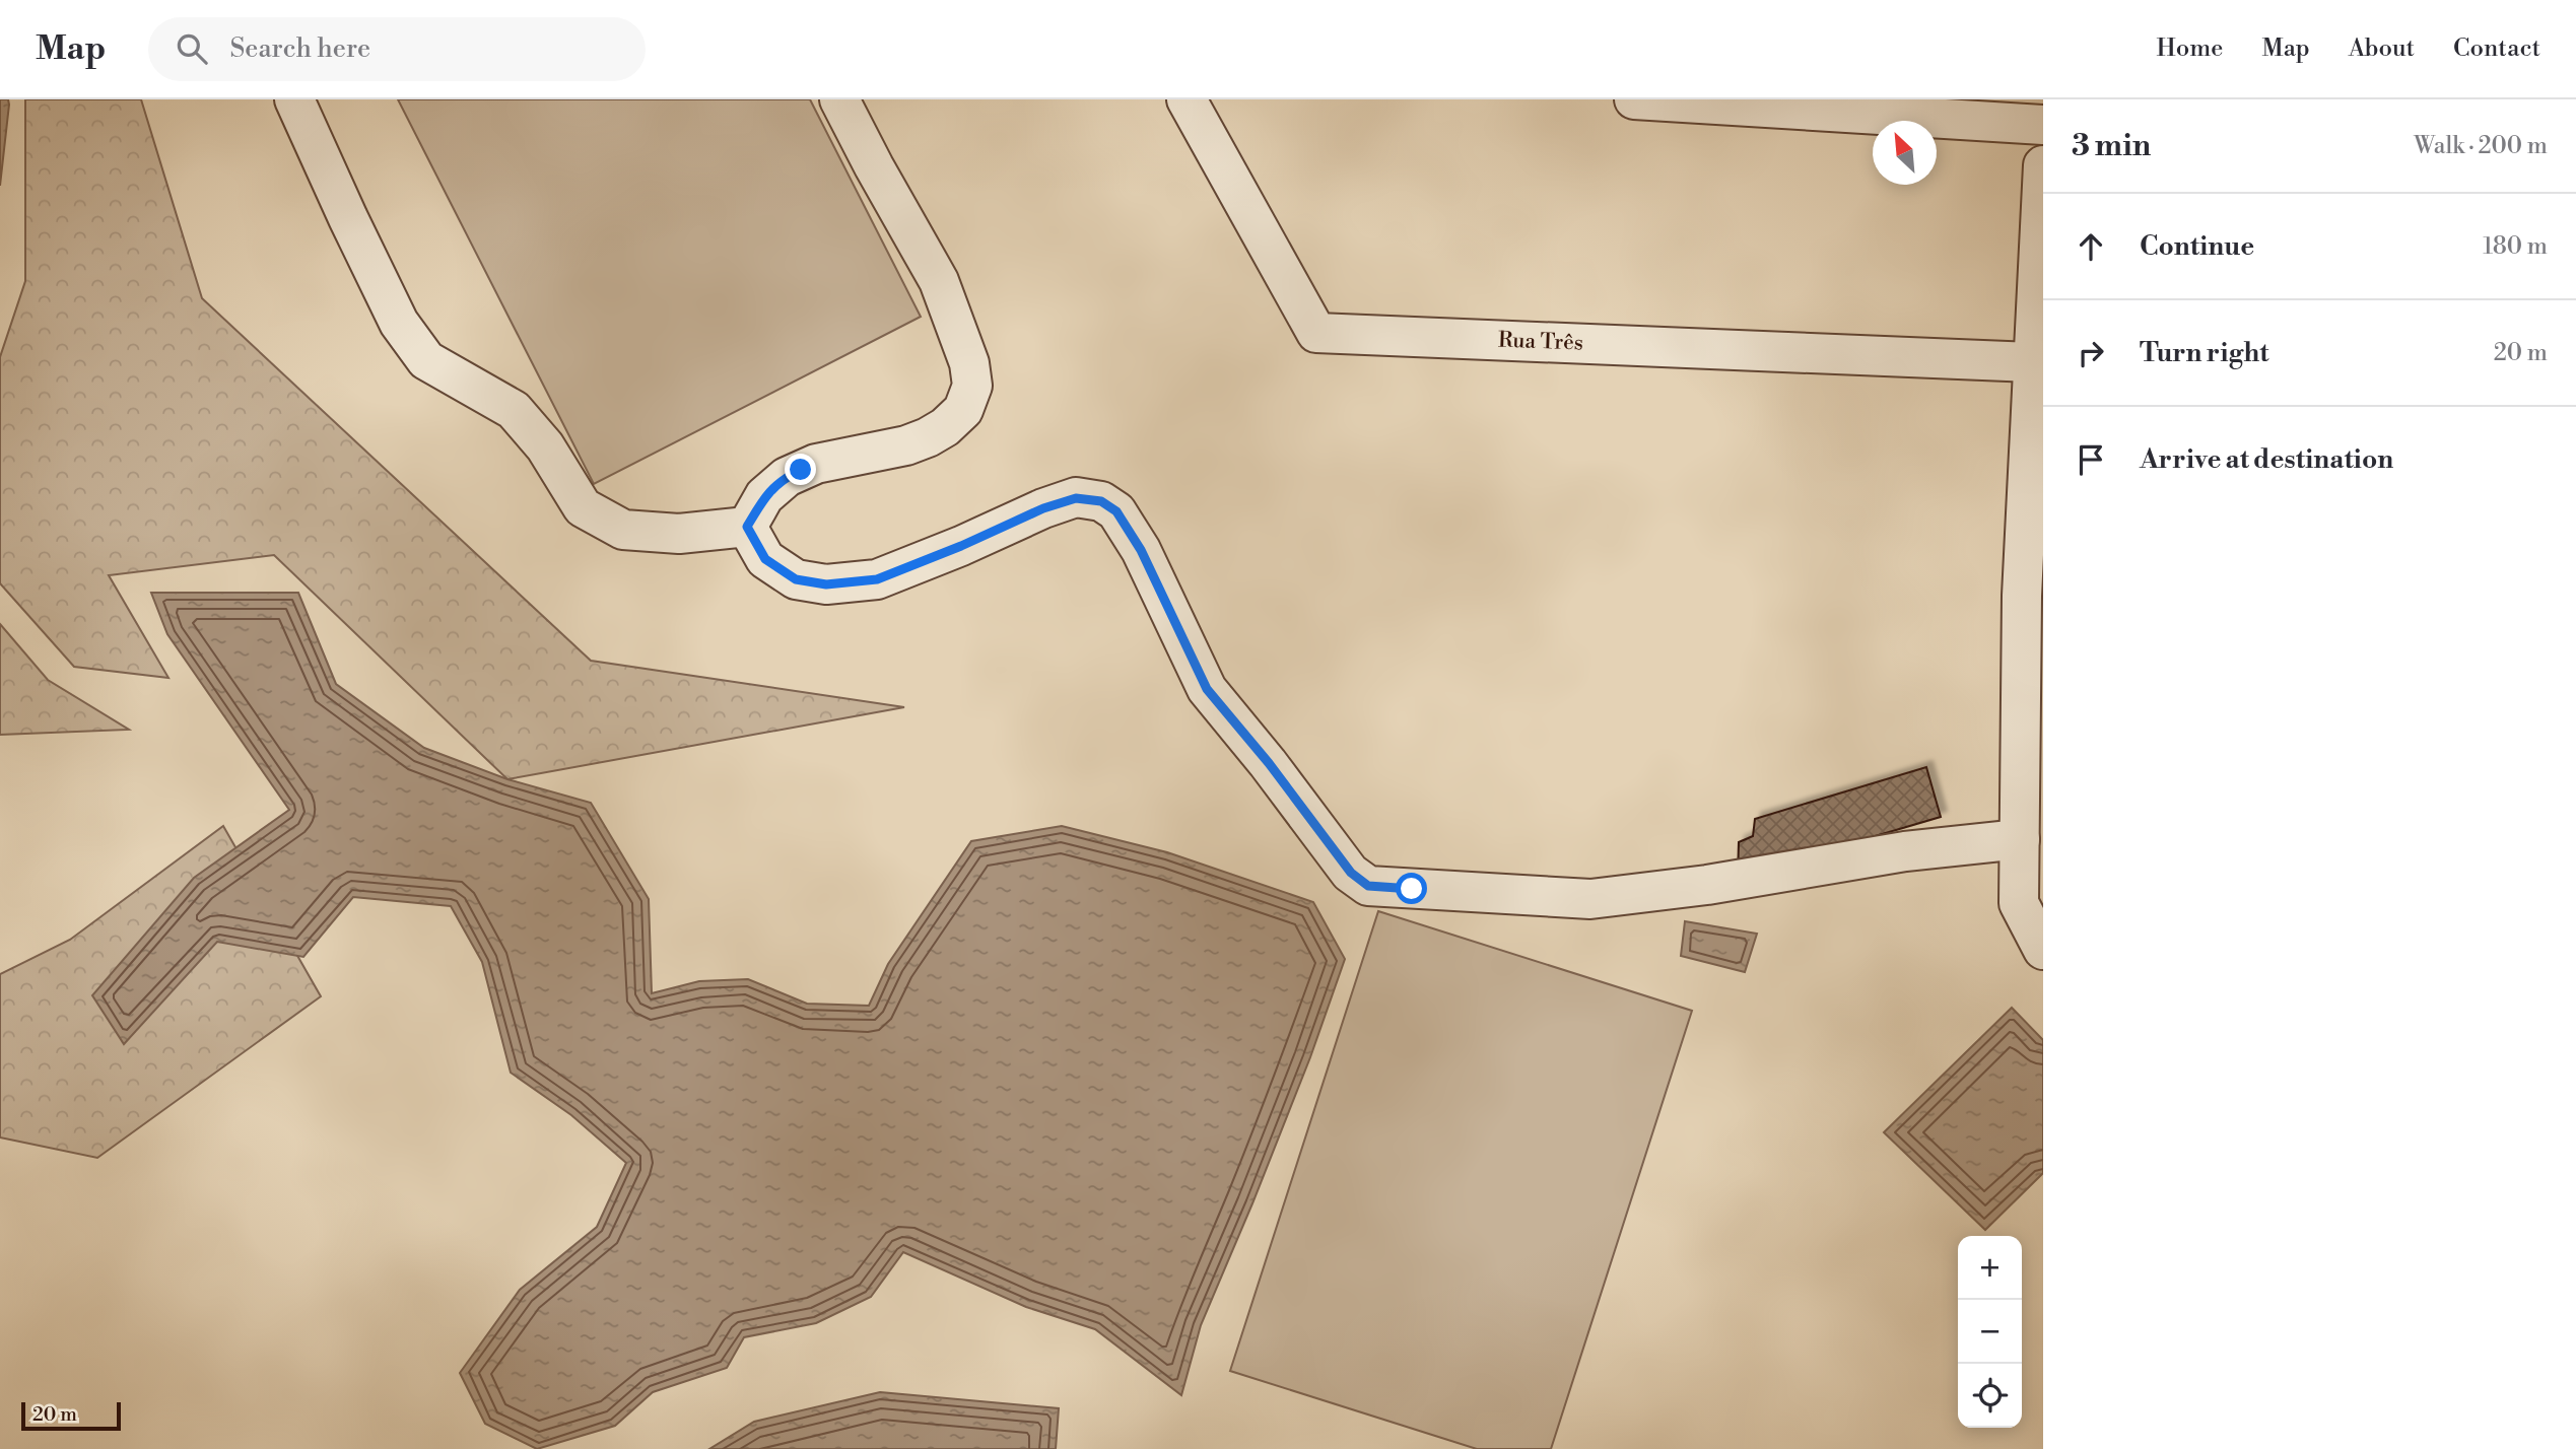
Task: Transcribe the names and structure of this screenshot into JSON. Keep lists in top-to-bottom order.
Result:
{
  "streets": {
    "street": ["Rua Três"]
  },
  "scale_bar": "20 m",
  "north": "top left",
  "page": {
    "header": "Map",
    "search": "Search here",
    "nav": [
      "Home",
      "Map",
      "About",
      "Contact"
    ],
    "heading": ["3 min", "Walk · 200 m"],
    "list": [
      ["Continue", "180 m"],
      ["Turn right", "20 m"],
      "Arrive at destination"
    ],
    "map_buttons": ["+", "−"],
    "scale": "20 m"
  }
}
